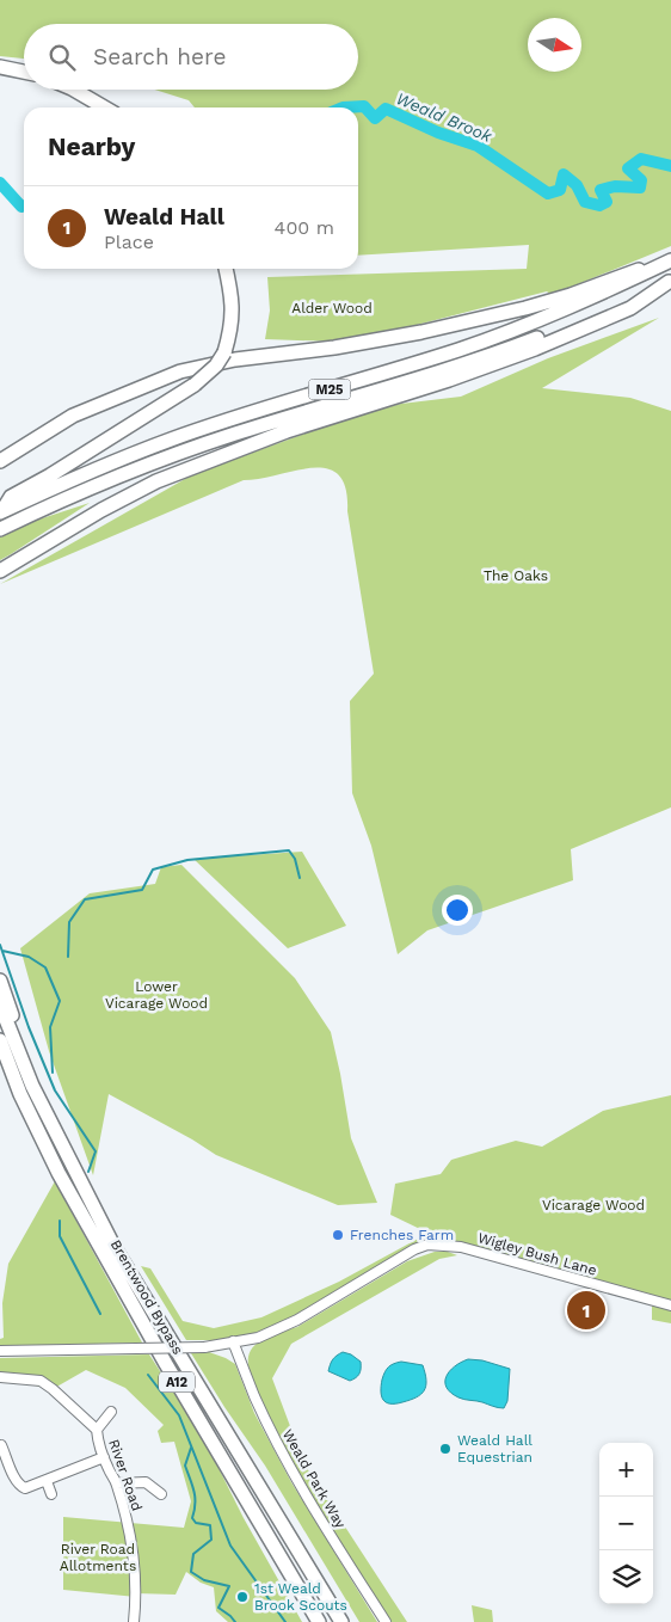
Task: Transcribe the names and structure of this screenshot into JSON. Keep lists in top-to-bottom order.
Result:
{
  "streets": {
    "highway": ["M25", "Brentwood Bypass", "A12"],
    "street": ["Wigley Bush Lane", "River Road", "Weald Park Way"]
  },
  "crossings": [
    ["Wigley Bush Lane", "Weald Park Way"],
    ["Brentwood Bypass", "A12"]
  ],
  "water": ["Weald Brook"],
  "parks": [
    "Alder Wood",
    "The Oaks",
    "Lower Vicarage Wood",
    "Vicarage Wood",
    "River Road Allotments"
  ],
  "places": ["Frenches Farm", "Weald Hall Equestrian", "1st Weald Brook Scouts"],
  "north": "right",
  "page": {
    "search": "Search here",
    "heading": "Nearby",
    "list": [
      {
        "mark": "1",
        "name": "Weald Hall",
        "note": "Place",
        "value": "400 m"
      }
    ],
    "pins": "1",
    "map_buttons": ["+", "−"]
  }
}
